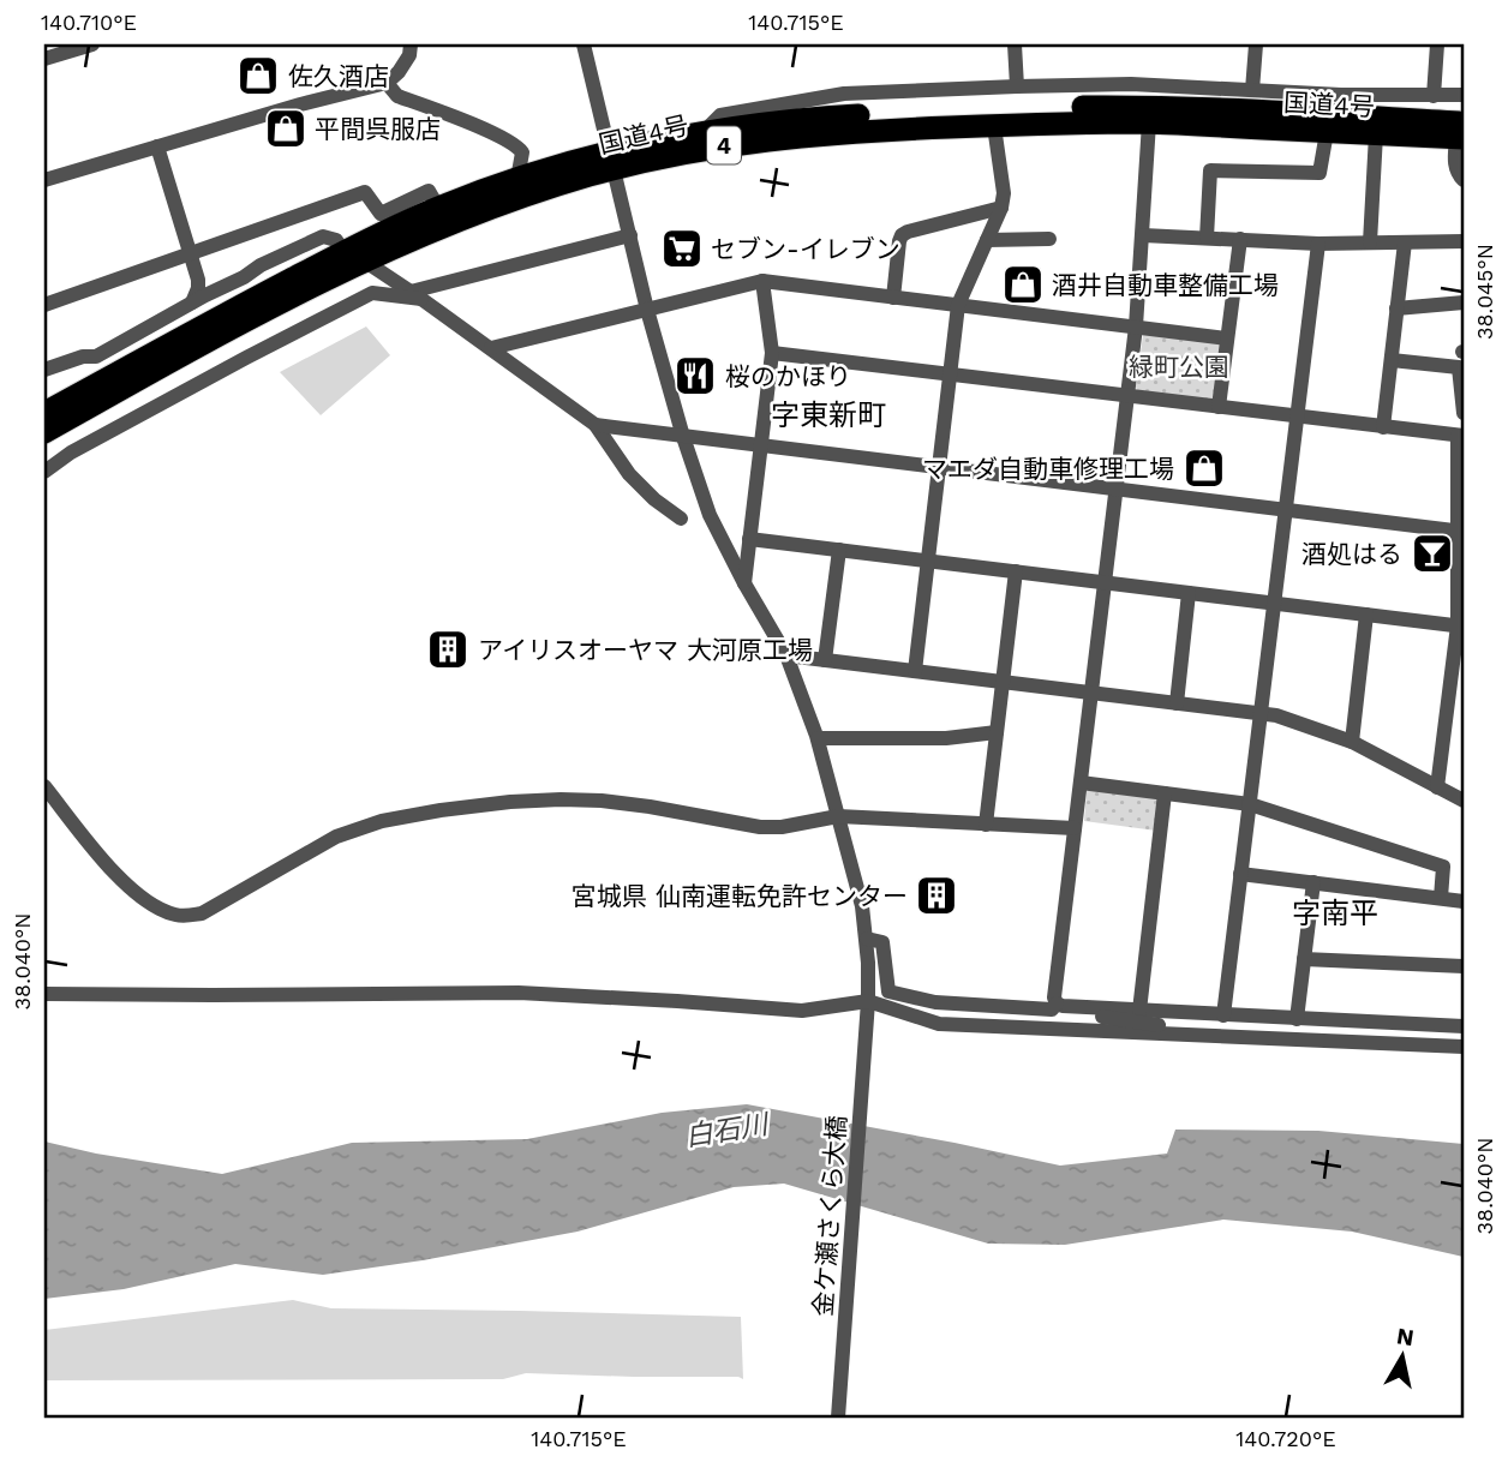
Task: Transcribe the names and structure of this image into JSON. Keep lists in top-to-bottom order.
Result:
{
  "streets": {
    "highway": ["国道4号", "4"],
    "street": ["金ケ瀬さくら大橋"]
  },
  "districts": ["字東新町", "字南平"],
  "water": ["白石川"],
  "parks": ["緑町公園"],
  "places": {
    "shop": [
      "佐久酒店",
      "平間呉服店",
      "酒井自動車整備工場",
      "マエダ自動車修理工場"
    ],
    "supermarket": ["セブン-イレブン"],
    "restaurant": ["桜のかほり"],
    "bar": ["酒処はる"],
    "building": ["アイリスオーヤマ 大河原工場", "宮城県 仙南運転免許センター"]
  },
  "north": "top",
  "coordinates": [
    "140.710°E",
    "140.715°E",
    "38.045°N",
    "38.040°N",
    "140.720°E"
  ]
}
